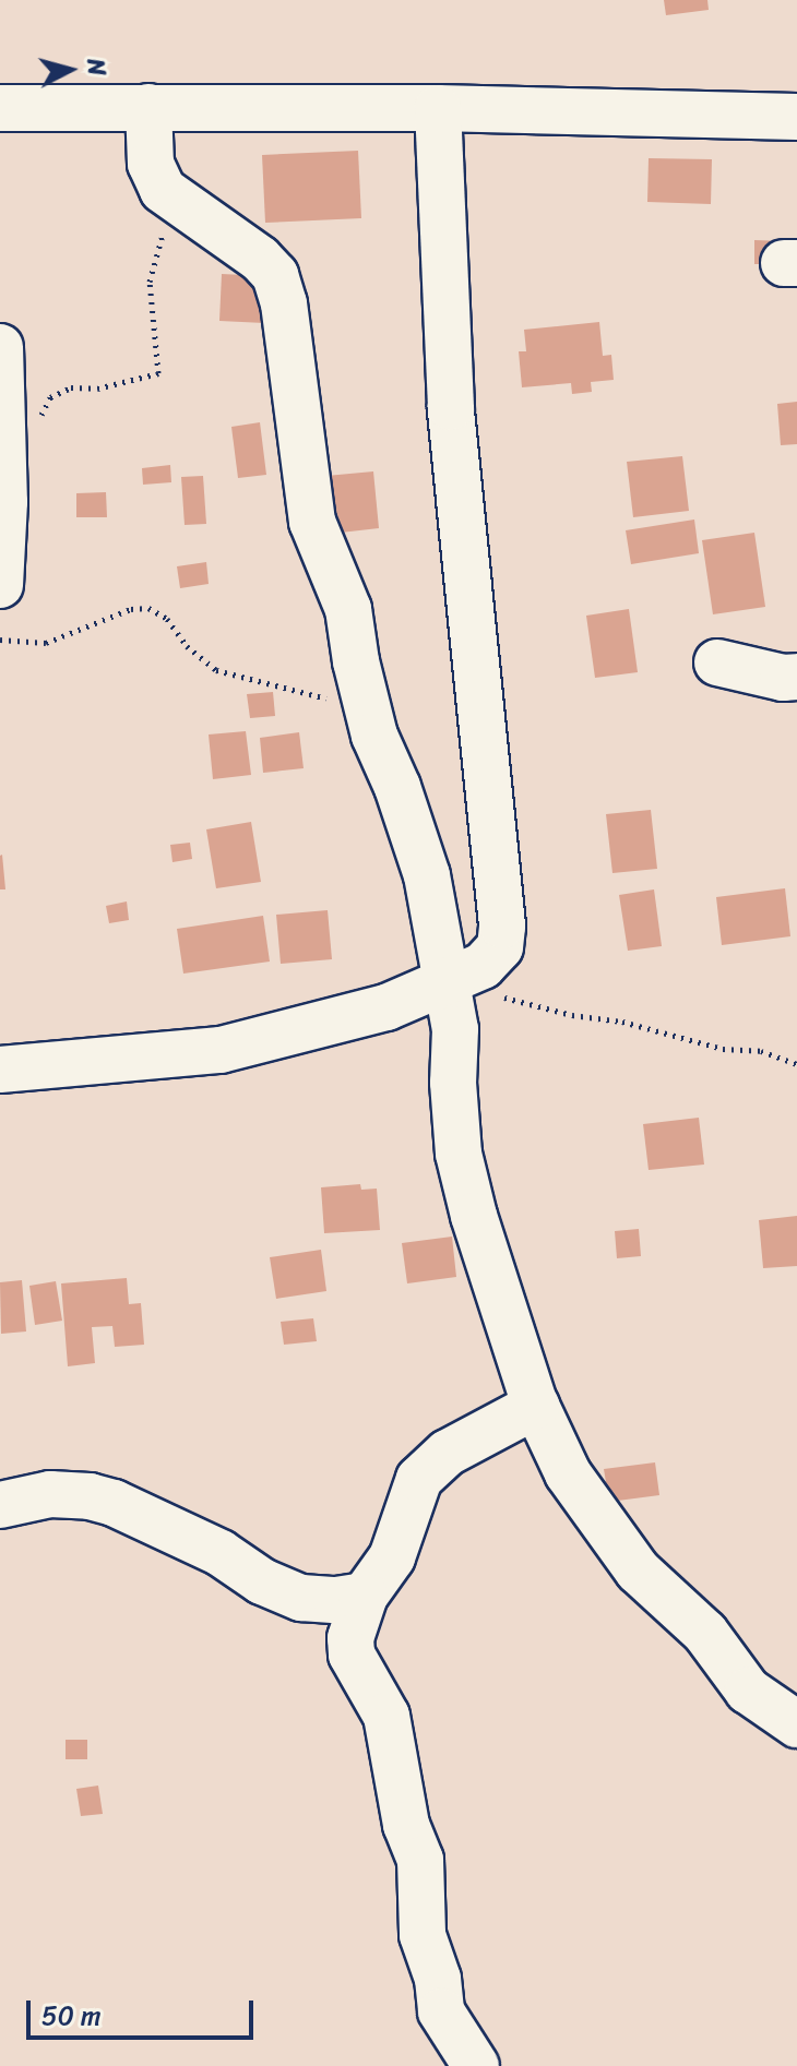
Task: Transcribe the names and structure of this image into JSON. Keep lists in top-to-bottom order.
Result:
{
  "scale_bar": "50 m",
  "north": "right"
}
